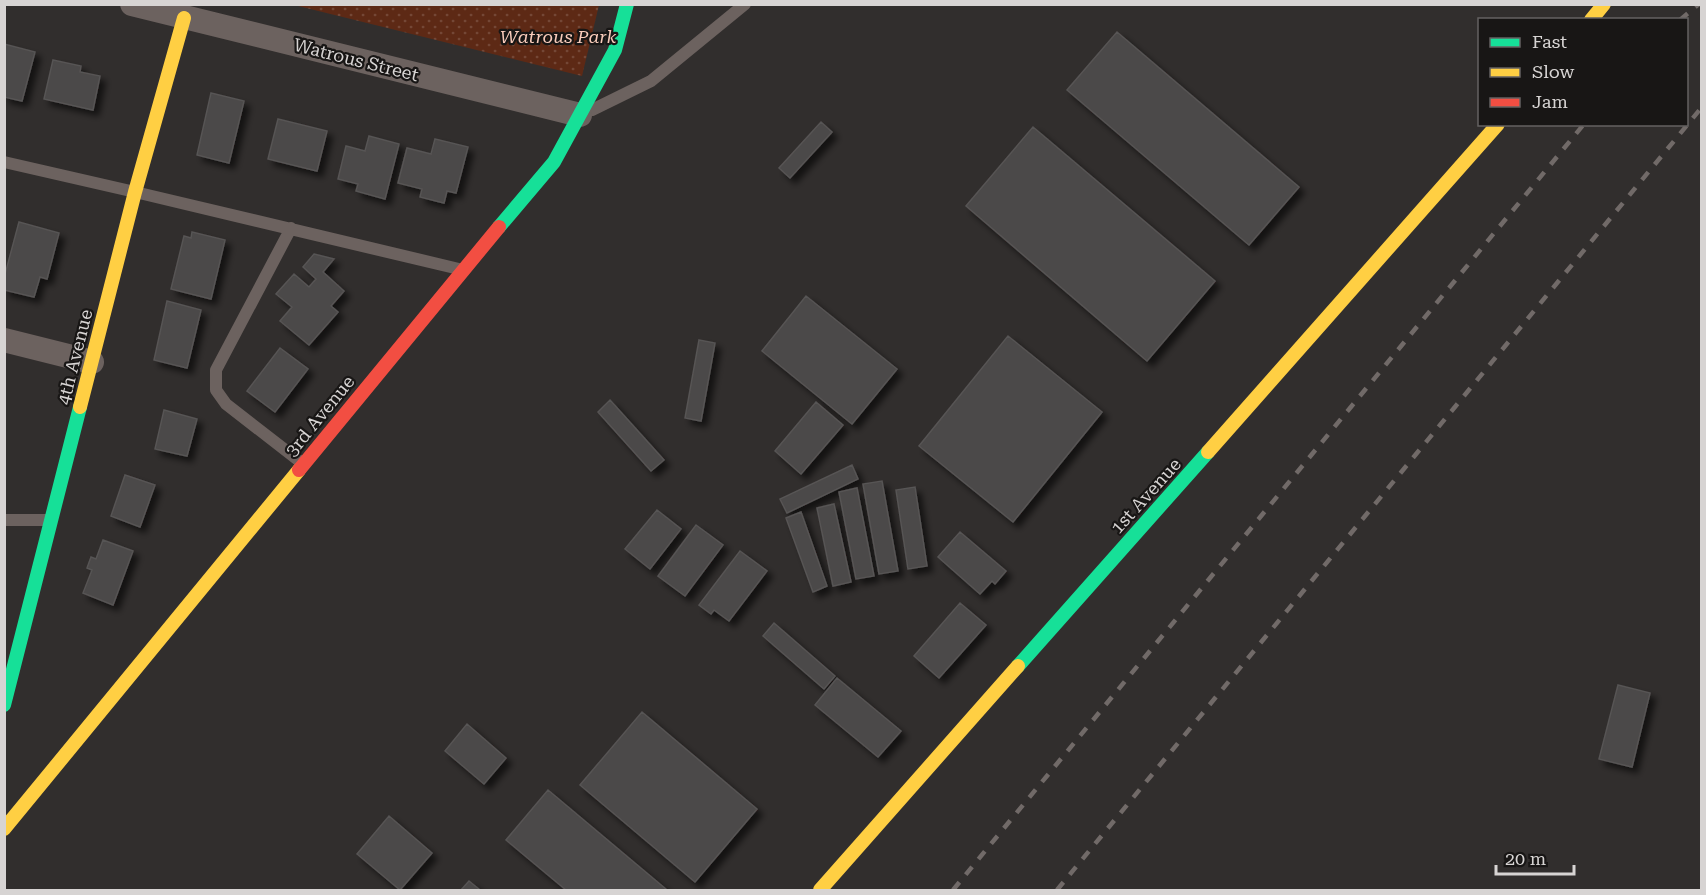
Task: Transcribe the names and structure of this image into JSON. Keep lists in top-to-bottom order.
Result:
{
  "streets": {
    "street": [
      "Watrous Street",
      "4th Avenue",
      "3rd Avenue",
      "1st Avenue"
    ]
  },
  "crossings": [
    ["Watrous Street", "4th Avenue"],
    ["Watrous Street", "3rd Avenue"]
  ],
  "parks": ["Watrous Park"],
  "legend": ["Fast", "Slow", "Jam"],
  "scale_bar": "20 m"
}
